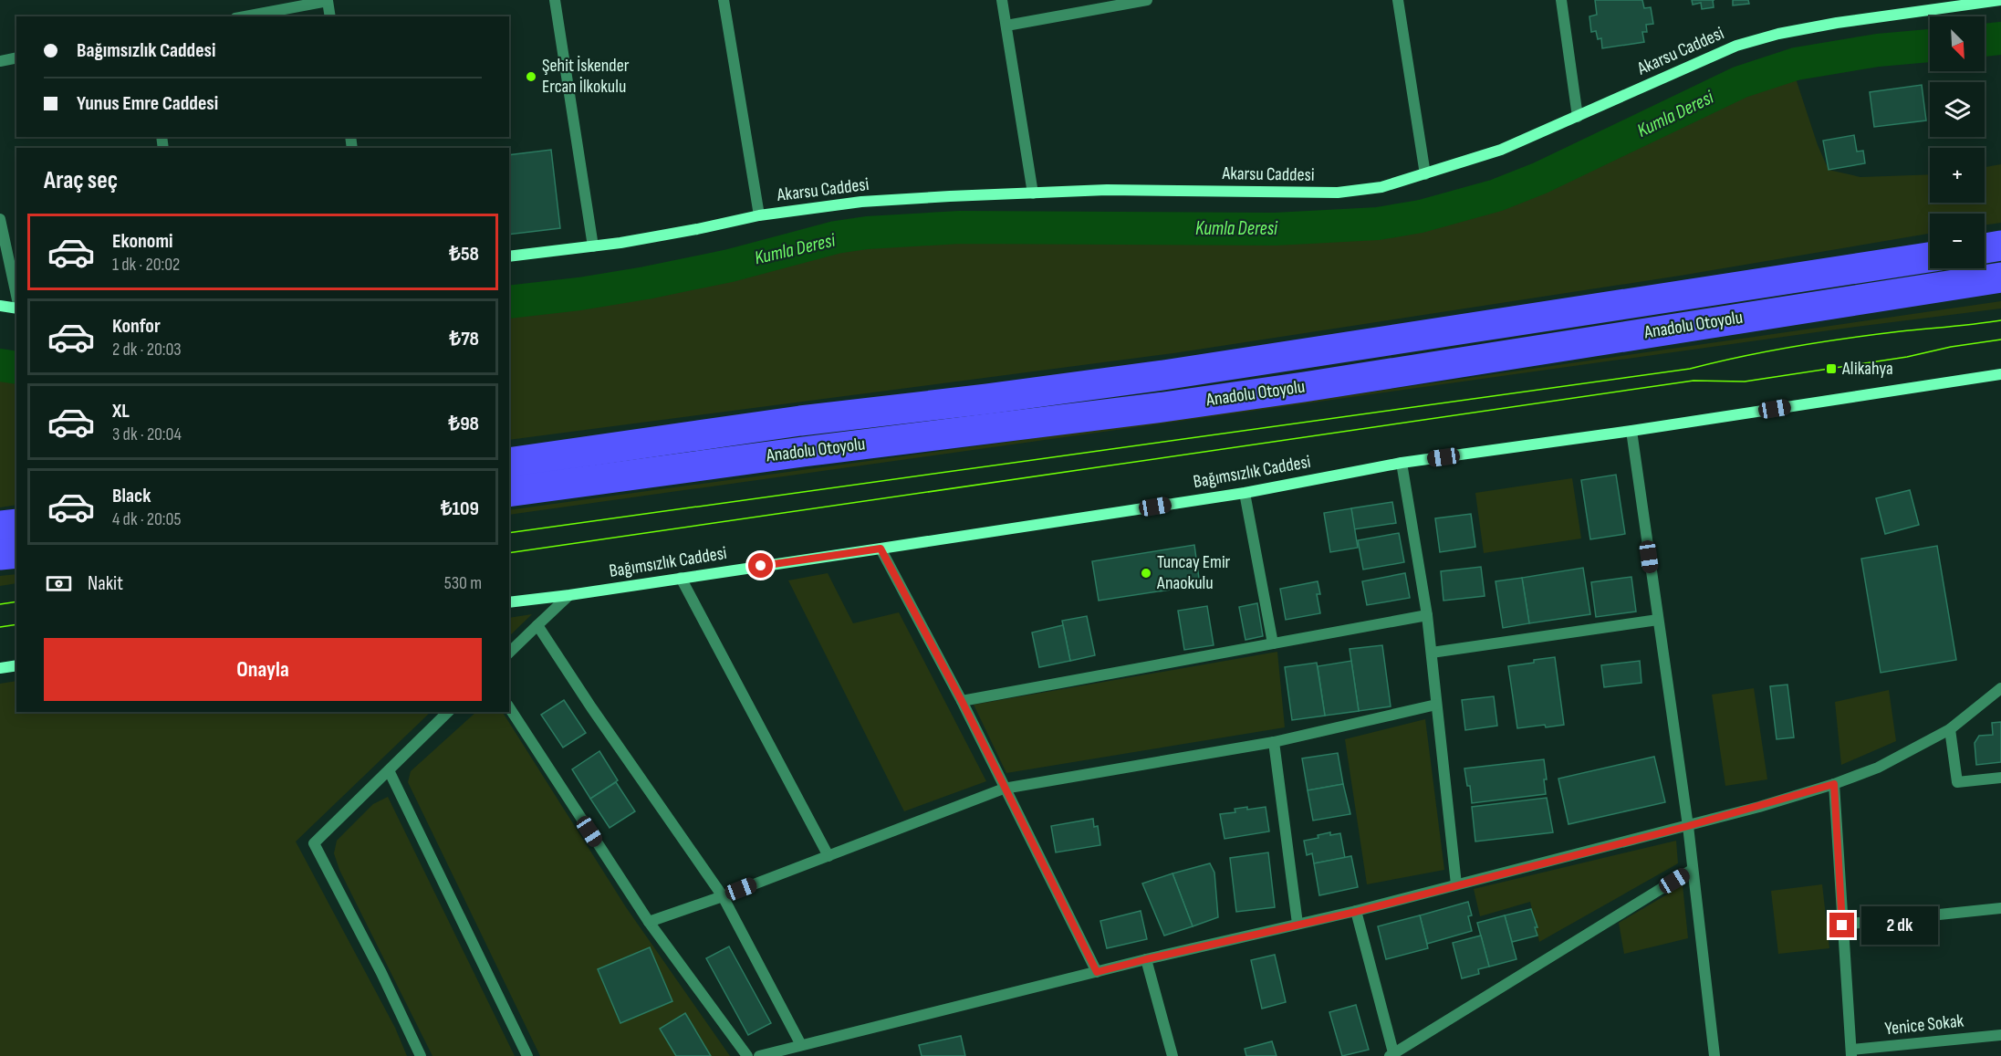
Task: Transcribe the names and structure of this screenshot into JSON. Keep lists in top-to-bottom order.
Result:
{
  "streets": {
    "highway": ["Anadolu Otoyolu"],
    "street": ["Akarsu Caddesi", "Bağımsızlık Caddesi", "Yenice Sokak"]
  },
  "water": ["Kumla Deresi"],
  "places": {
    "other": ["Şehit İskender Ercan İlkokulu", "Tuncay Emir Anaokulu"],
    "transit": ["Alikahya"]
  },
  "north": "bottom right",
  "page": {
    "map_buttons": ["+", "−"],
    "banner": ["Bağımsızlık Caddesi", "Yunus Emre Caddesi"],
    "heading": "Araç seç",
    "list": [
      {
        "name": "Ekonomi",
        "note": "1 dk · 20:02",
        "value": "₺58"
      },
      {
        "name": "Konfor",
        "note": "2 dk · 20:03",
        "value": "₺78"
      },
      {
        "name": "XL",
        "note": "3 dk · 20:04",
        "value": "₺98"
      },
      {
        "name": "Black",
        "note": "4 dk · 20:05",
        "value": "₺109"
      }
    ],
    "pay": ["Nakit", "530 m"],
    "buttons": "Onayla",
    "bubble": "2 dk"
  }
}
